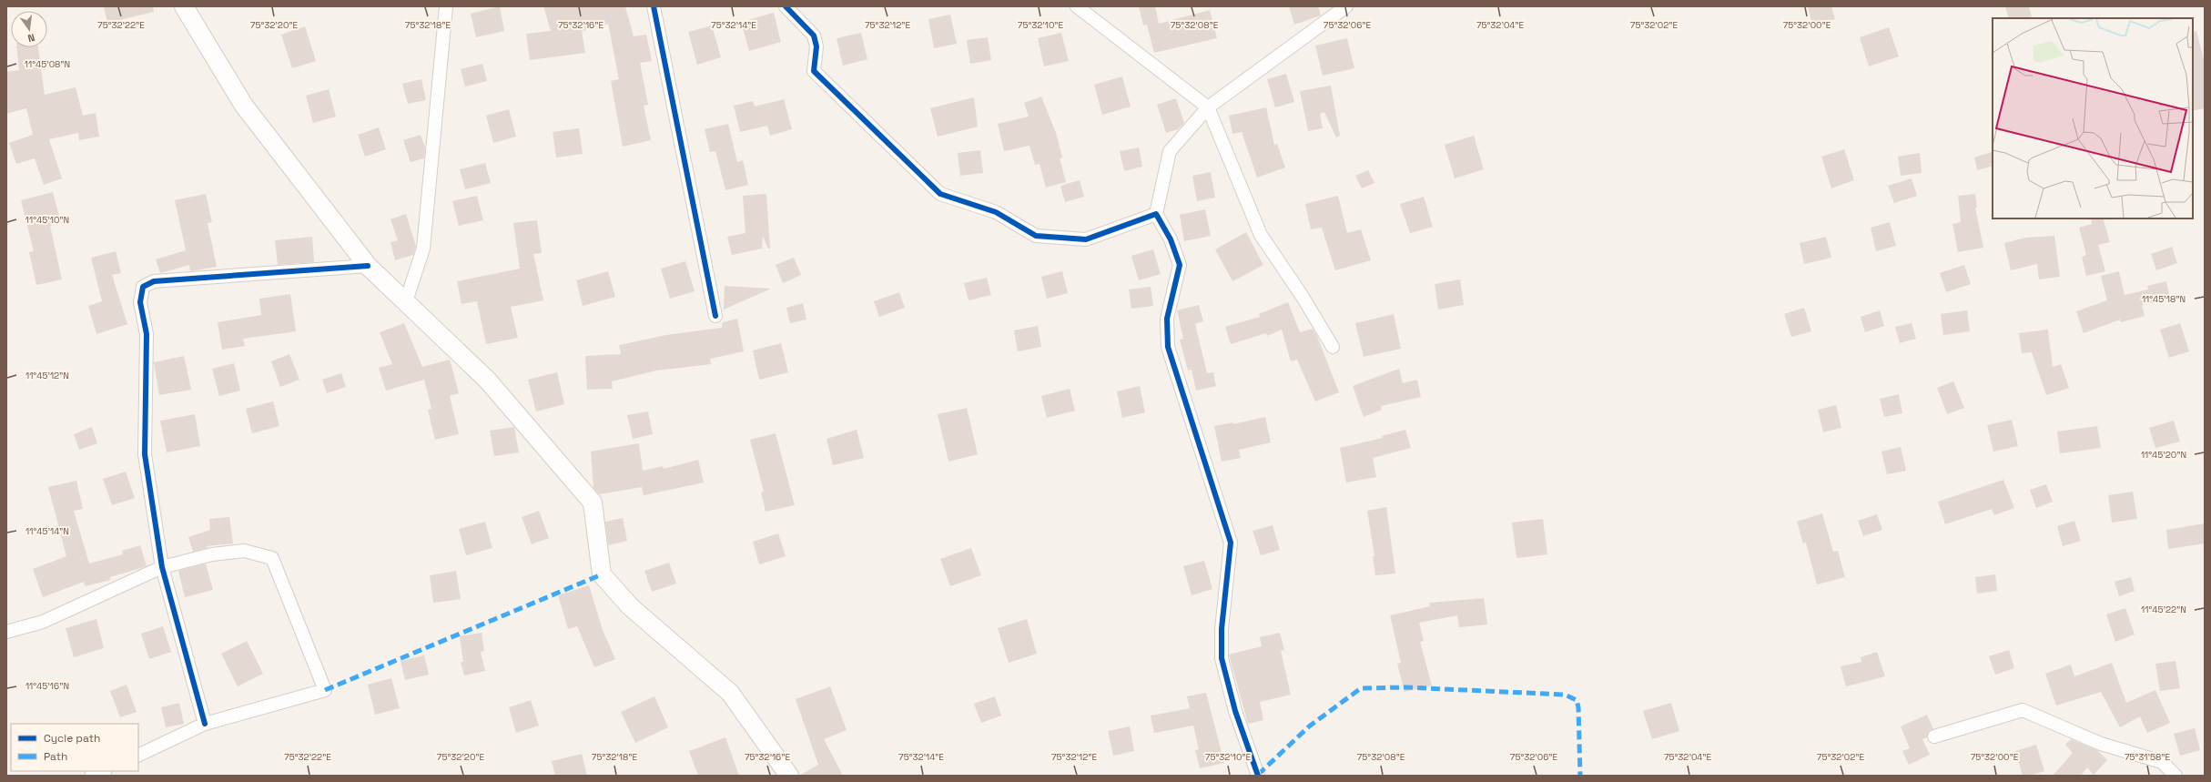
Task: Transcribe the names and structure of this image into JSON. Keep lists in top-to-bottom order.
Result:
{
  "legend": ["Cycle path", "Path"],
  "north": "bottom",
  "coordinates": [
    "75°32'22\"E",
    "75°32'20\"E",
    "75°32'18\"E",
    "75°32'16\"E",
    "75°32'14\"E",
    "75°32'12\"E",
    "75°32'10\"E",
    "75°32'08\"E",
    "75°32'06\"E",
    "75°32'04\"E",
    "75°32'02\"E",
    "75°32'00\"E",
    "11°45'08\"N",
    "11°45'10\"N",
    "11°45'18\"N",
    "11°45'12\"N",
    "11°45'20\"N",
    "11°45'14\"N",
    "11°45'22\"N",
    "11°45'16\"N",
    "75°31'58\"E"
  ]
}
